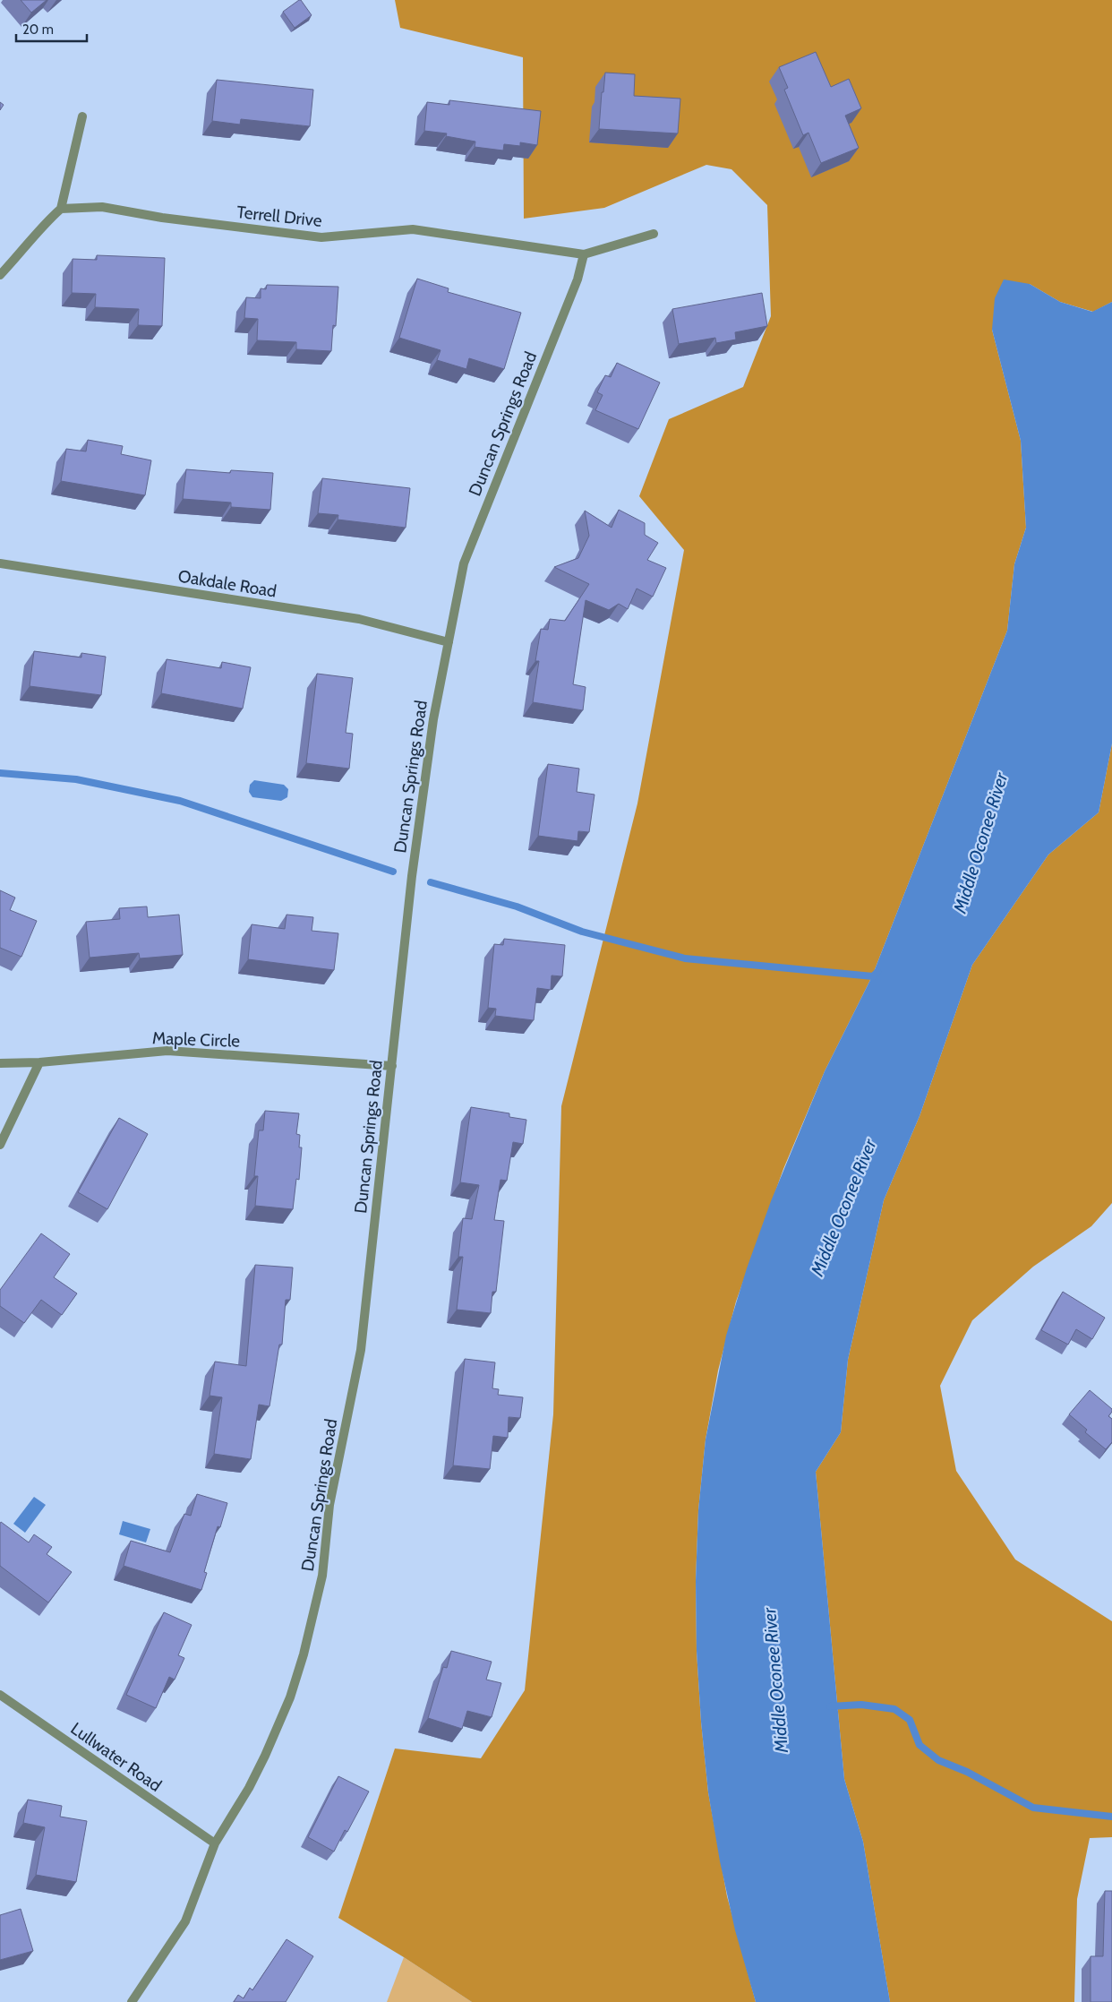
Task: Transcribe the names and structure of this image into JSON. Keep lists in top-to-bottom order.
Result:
{
  "streets": {
    "street": [
      "Terrell Drive",
      "Duncan Springs Road",
      "Oakdale Road",
      "Maple Circle",
      "Lullwater Road"
    ]
  },
  "crossings": [
    ["Terrell Drive", "Duncan Springs Road"],
    ["Duncan Springs Road", "Oakdale Road"],
    ["Duncan Springs Road", "Maple Circle"],
    ["Duncan Springs Road", "Lullwater Road"]
  ],
  "water": ["Middle Oconee River"],
  "scale_bar": "20 m"
}
